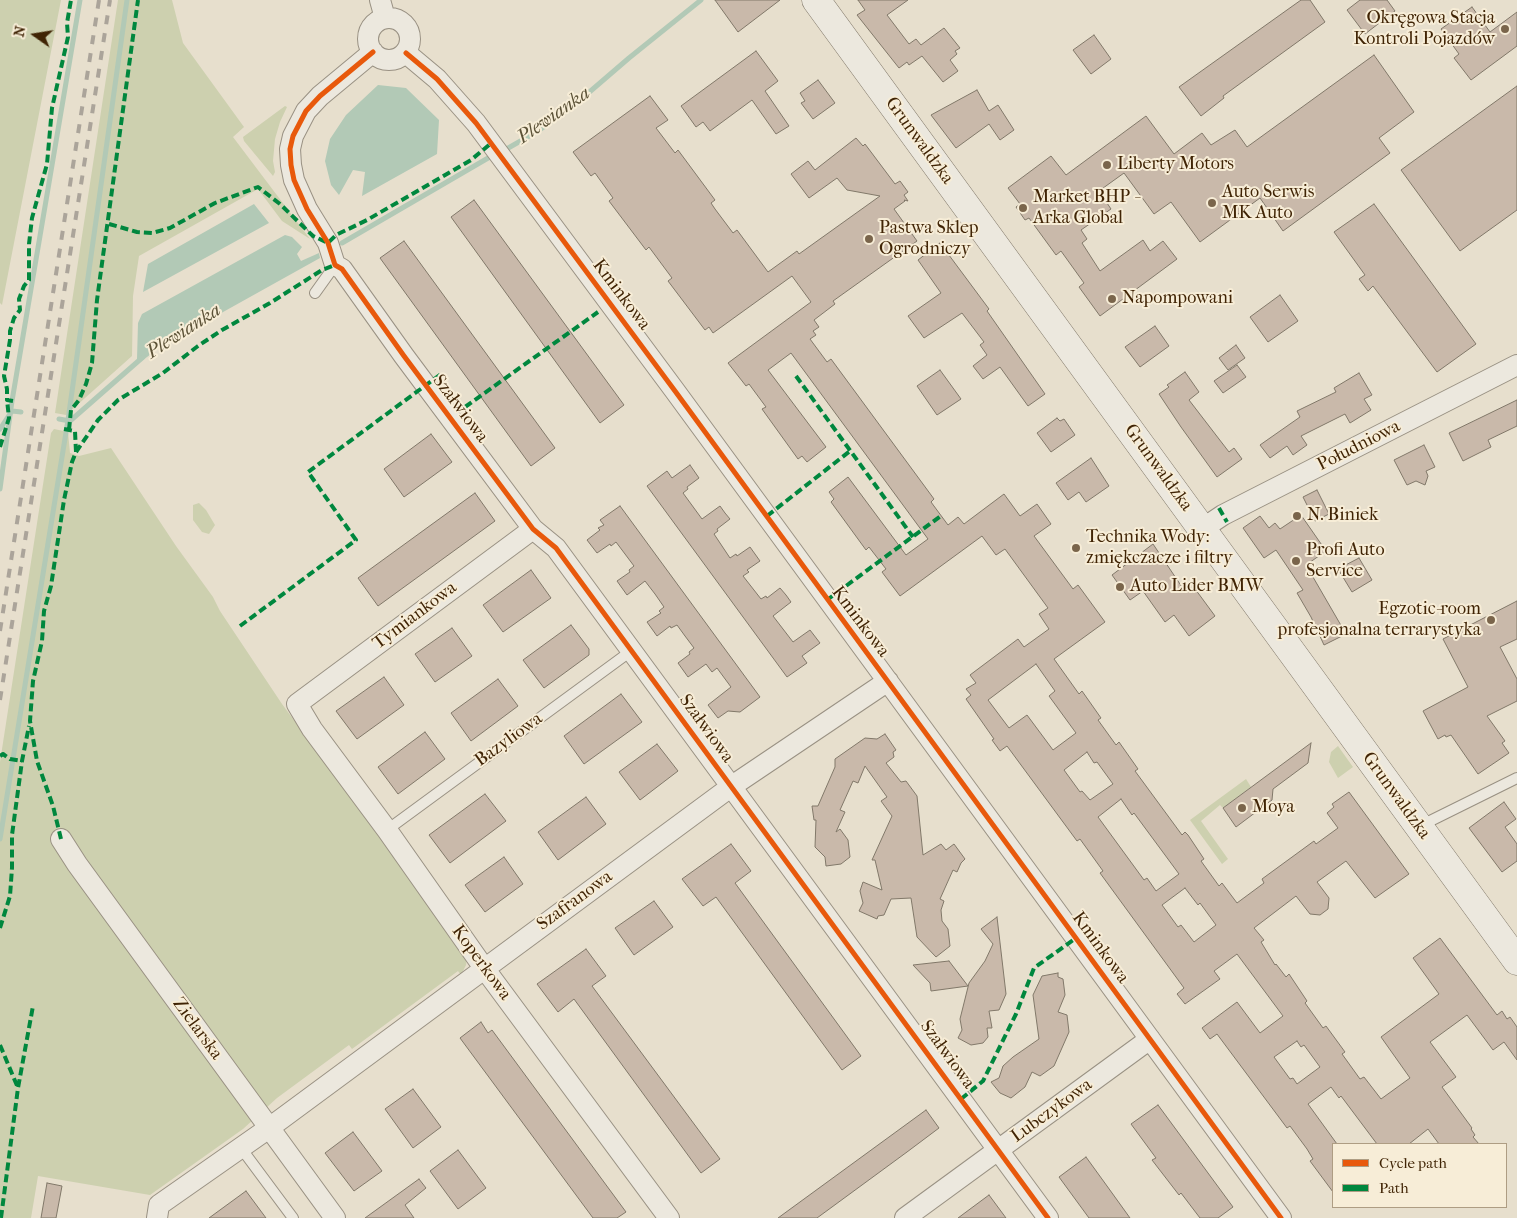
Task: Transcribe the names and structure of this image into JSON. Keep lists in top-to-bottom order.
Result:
{
  "streets": {
    "street": [
      "Grunwaldzka",
      "Kminkowa",
      "Szałwiowa",
      "Południowa",
      "Tymiankowa",
      "Szafranowa",
      "Koperkowa",
      "Zielarska",
      "Lubczykowa"
    ],
    "lane": ["Bazyliowa"]
  },
  "crossings": [
    ["Grunwaldzka", "Południowa"],
    ["Kminkowa", "Szafranowa"],
    ["Kminkowa", "Lubczykowa"],
    ["Szałwiowa", "Tymiankowa"],
    ["Szałwiowa", "Bazyliowa"],
    ["Szałwiowa", "Szafranowa"],
    ["Szałwiowa", "Lubczykowa"],
    ["Tymiankowa", "Koperkowa"],
    ["Bazyliowa", "Koperkowa"],
    ["Szafranowa", "Koperkowa"],
    ["Szafranowa", "Zielarska"]
  ],
  "water": ["Plewianka"],
  "places": [
    "Okręgowa Stacja Kontroli Pojazdów",
    "Liberty Motors",
    "Auto Serwis MK Auto",
    "Market BHP - Arka Global",
    "Pastwa Sklep Ogrodniczy",
    "Napompowani",
    "N. Biniek",
    "Technika Wody: zmiękczacze i filtry",
    "Profi Auto Service",
    "Auto Lider BMW",
    "Egzotic-room profesjonalna terrarystyka",
    "Moya"
  ],
  "legend": ["Cycle path", "Path"],
  "north": "left"
}
